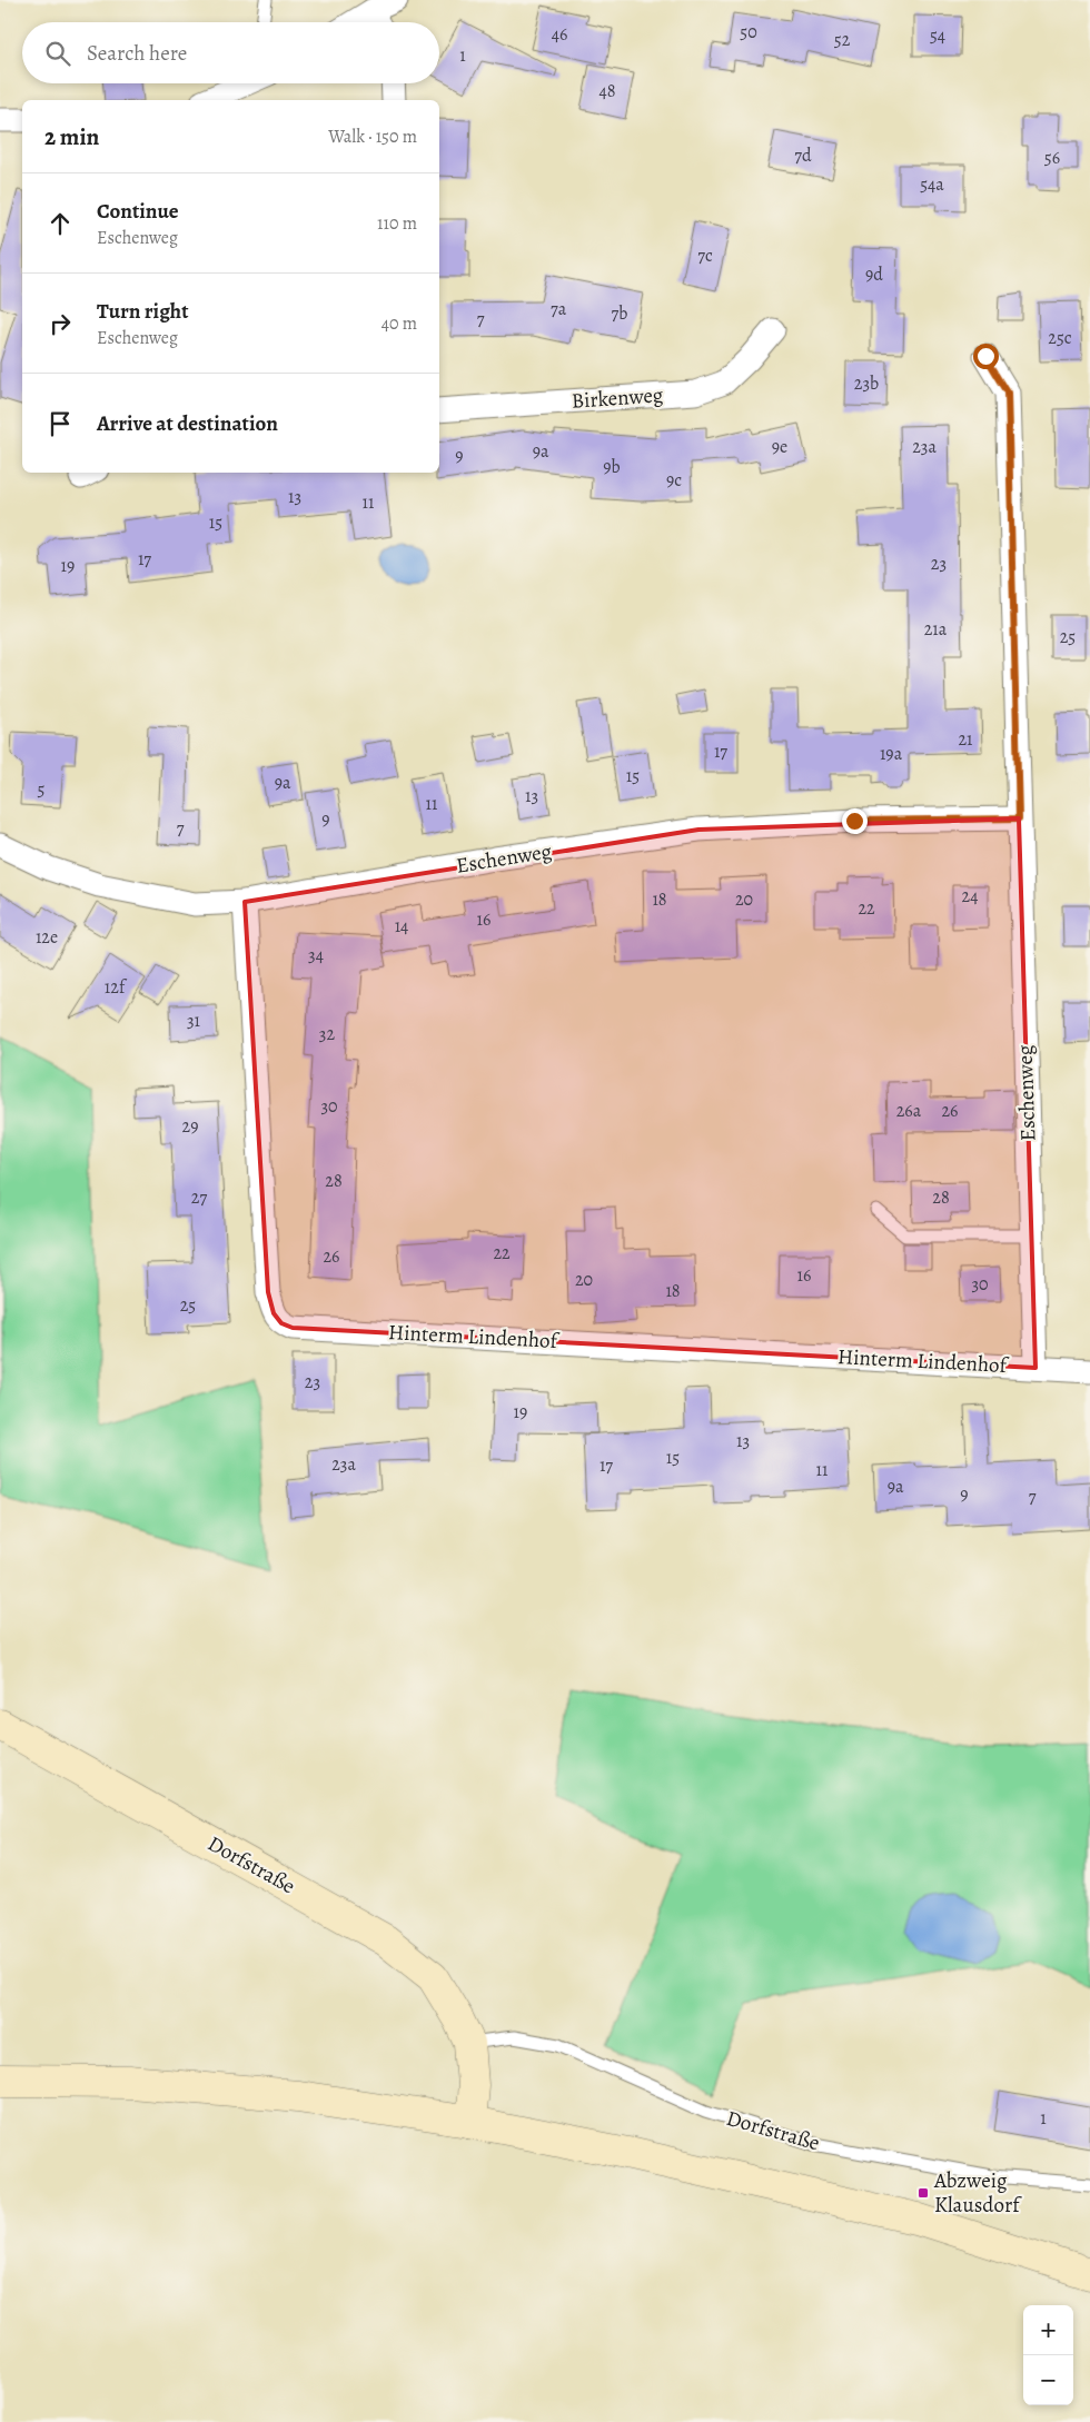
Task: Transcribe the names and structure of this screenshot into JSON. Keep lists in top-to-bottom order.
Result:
{
  "streets": {
    "main road": ["Dorfstraße"],
    "street": ["Birkenweg", "Eschenweg", "Hinterm Lindenhof"]
  },
  "crossings": [
    ["Eschenweg", "Hinterm Lindenhof"]
  ],
  "places": {
    "transit": ["Abzweig Klausdorf"]
  },
  "house_numbers": [
    "50",
    "46",
    "54",
    "52",
    "1",
    "48",
    "7d",
    "56",
    "54a",
    "7c",
    "9d",
    "7a",
    "7b",
    "7",
    "25c",
    "23b",
    "9e",
    "23a",
    "9a",
    "9",
    "9b",
    "9c",
    "13",
    "11",
    "15",
    "17",
    "23",
    "19",
    "21a",
    "25",
    "21",
    "17",
    "19a",
    "15",
    "9a",
    "5",
    "13",
    "11",
    "9",
    "7",
    "24",
    "18",
    "20",
    "22",
    "16",
    "14",
    "12e",
    "34",
    "12f",
    "31",
    "32",
    "30",
    "26a",
    "26",
    "29",
    "28",
    "27",
    "28",
    "22",
    "26",
    "16",
    "20",
    "30",
    "18",
    "25",
    "23",
    "19",
    "13",
    "15",
    "23a",
    "17",
    "11",
    "9a",
    "9",
    "7",
    "1"
  ],
  "page": {
    "search": "Search here",
    "heading": ["2 min", "Walk · 150 m"],
    "list": [
      ["Continue", "Eschenweg", "110 m"],
      ["Turn right", "Eschenweg", "40 m"],
      "Arrive at destination"
    ],
    "map_buttons": ["+", "−"]
  }
}
